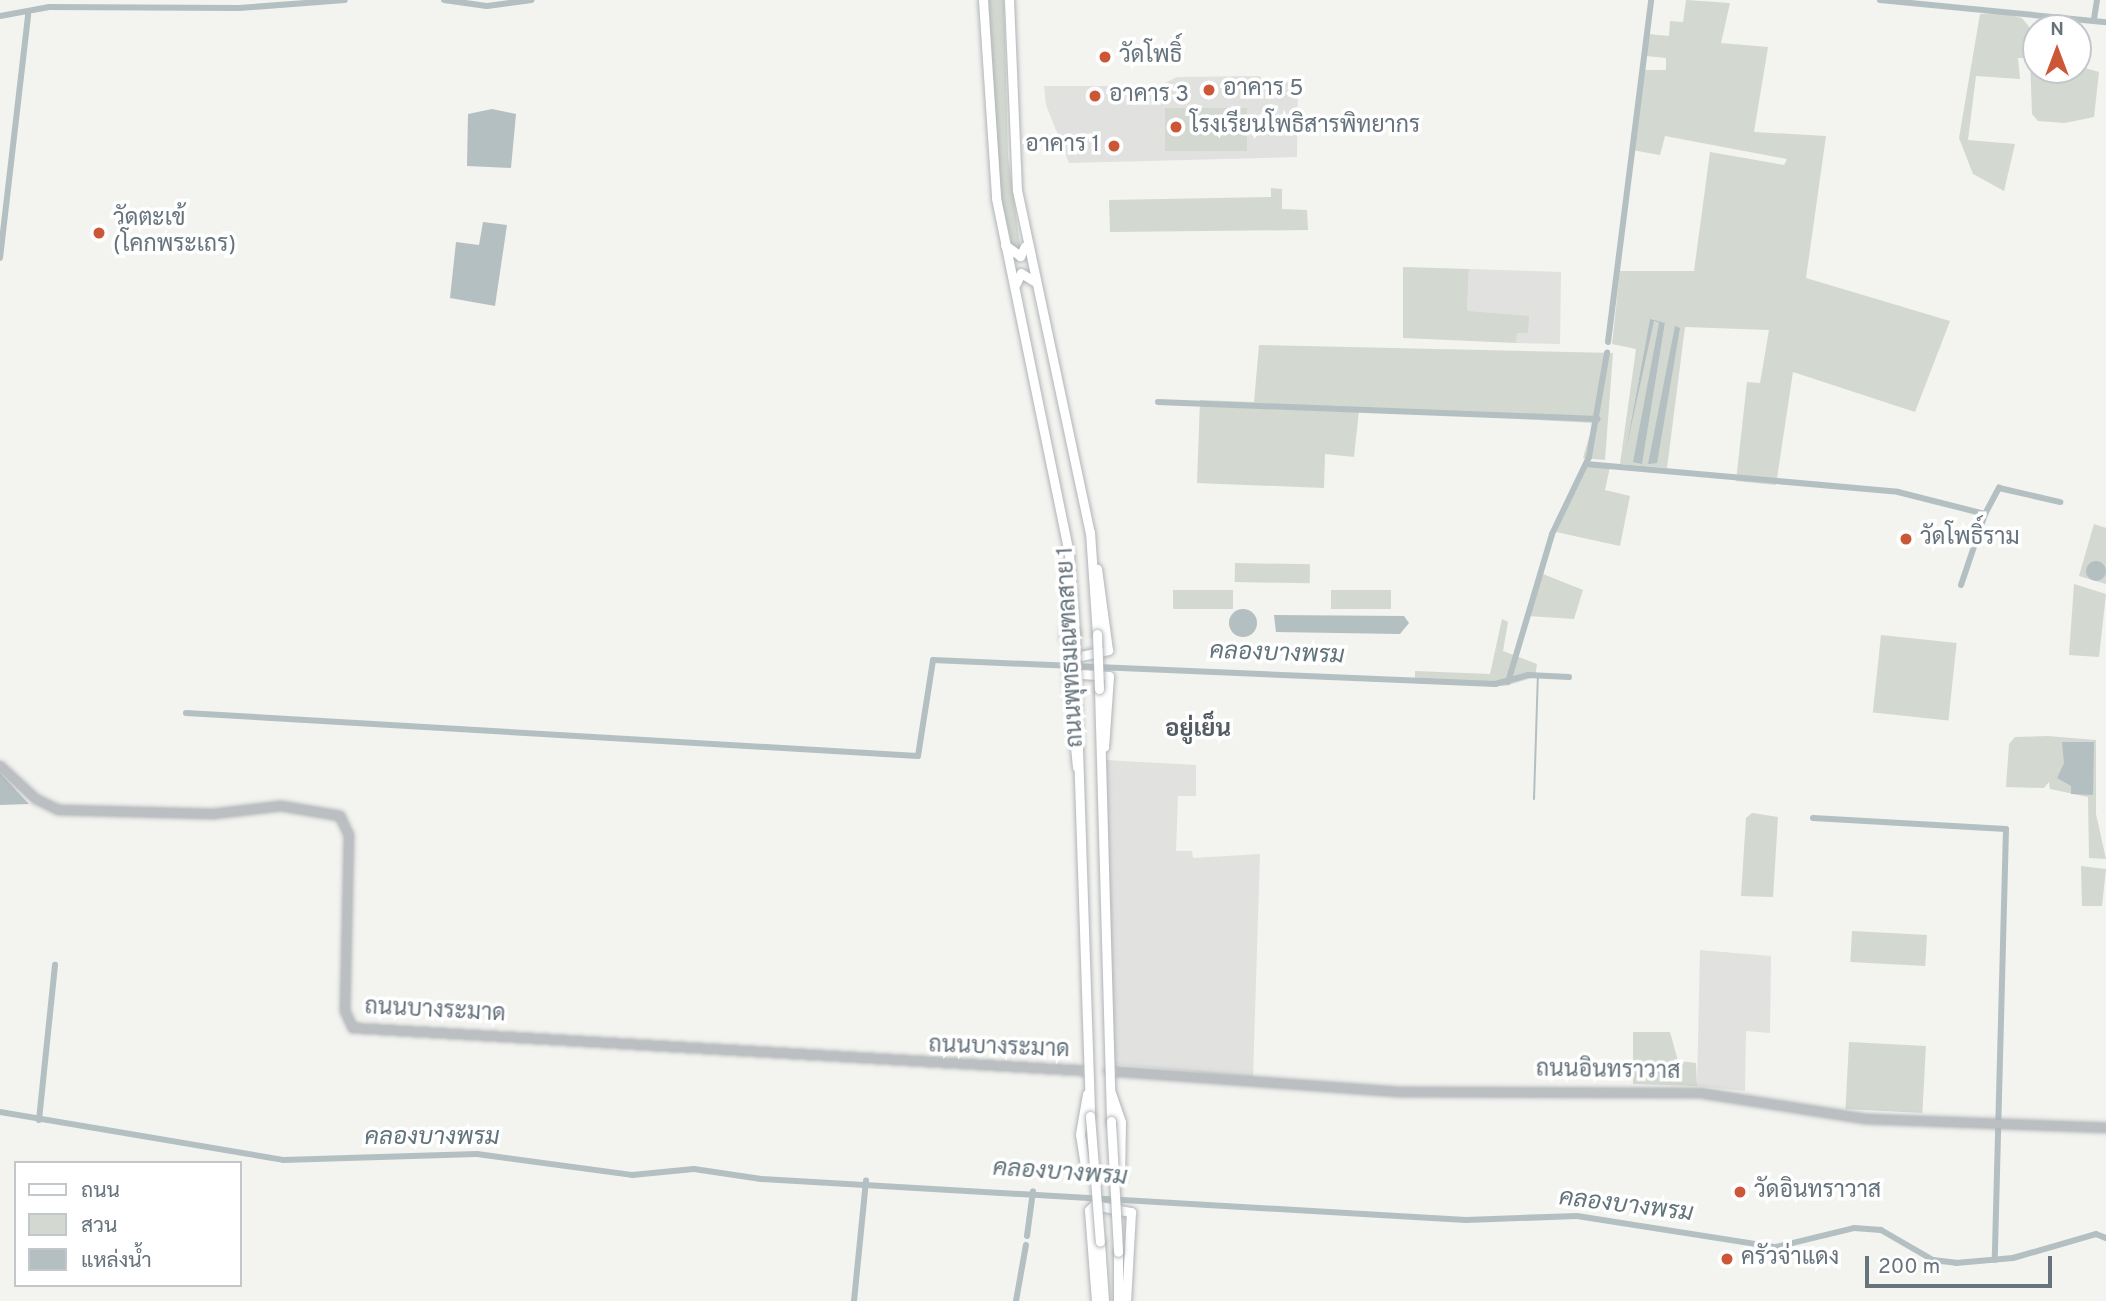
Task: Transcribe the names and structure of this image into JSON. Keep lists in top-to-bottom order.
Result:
{
  "streets": {
    "main road": ["ถนนพุทธมณฑลสาย 1"],
    "street": ["ถนนบางระมาด", "ถนนอินทราวาส"]
  },
  "crossings": [
    ["ถนนพุทธมณฑลสาย 1", "ถนนบางระมาด"],
    ["ถนนพุทธมณฑลสาย 1", "ถนนอินทราวาส"]
  ],
  "districts": ["อยู่เย็น"],
  "water": ["คลองบางพรม"],
  "places": [
    "วัดโพธิ์",
    "อาคาร 5",
    "อาคาร 3",
    "โรงเรียนโพธิสารพิทยากร",
    "อาคาร 1",
    "วัดตะเข้ (โคกพระเถร)",
    "วัดโพธิ์ราม",
    "วัดอินทราวาส",
    "ครัวจ่าแดง"
  ],
  "legend": ["ถนน", "สวน", "แหล่งน้ำ"],
  "scale_bar": "200 m",
  "north": "top"
}
